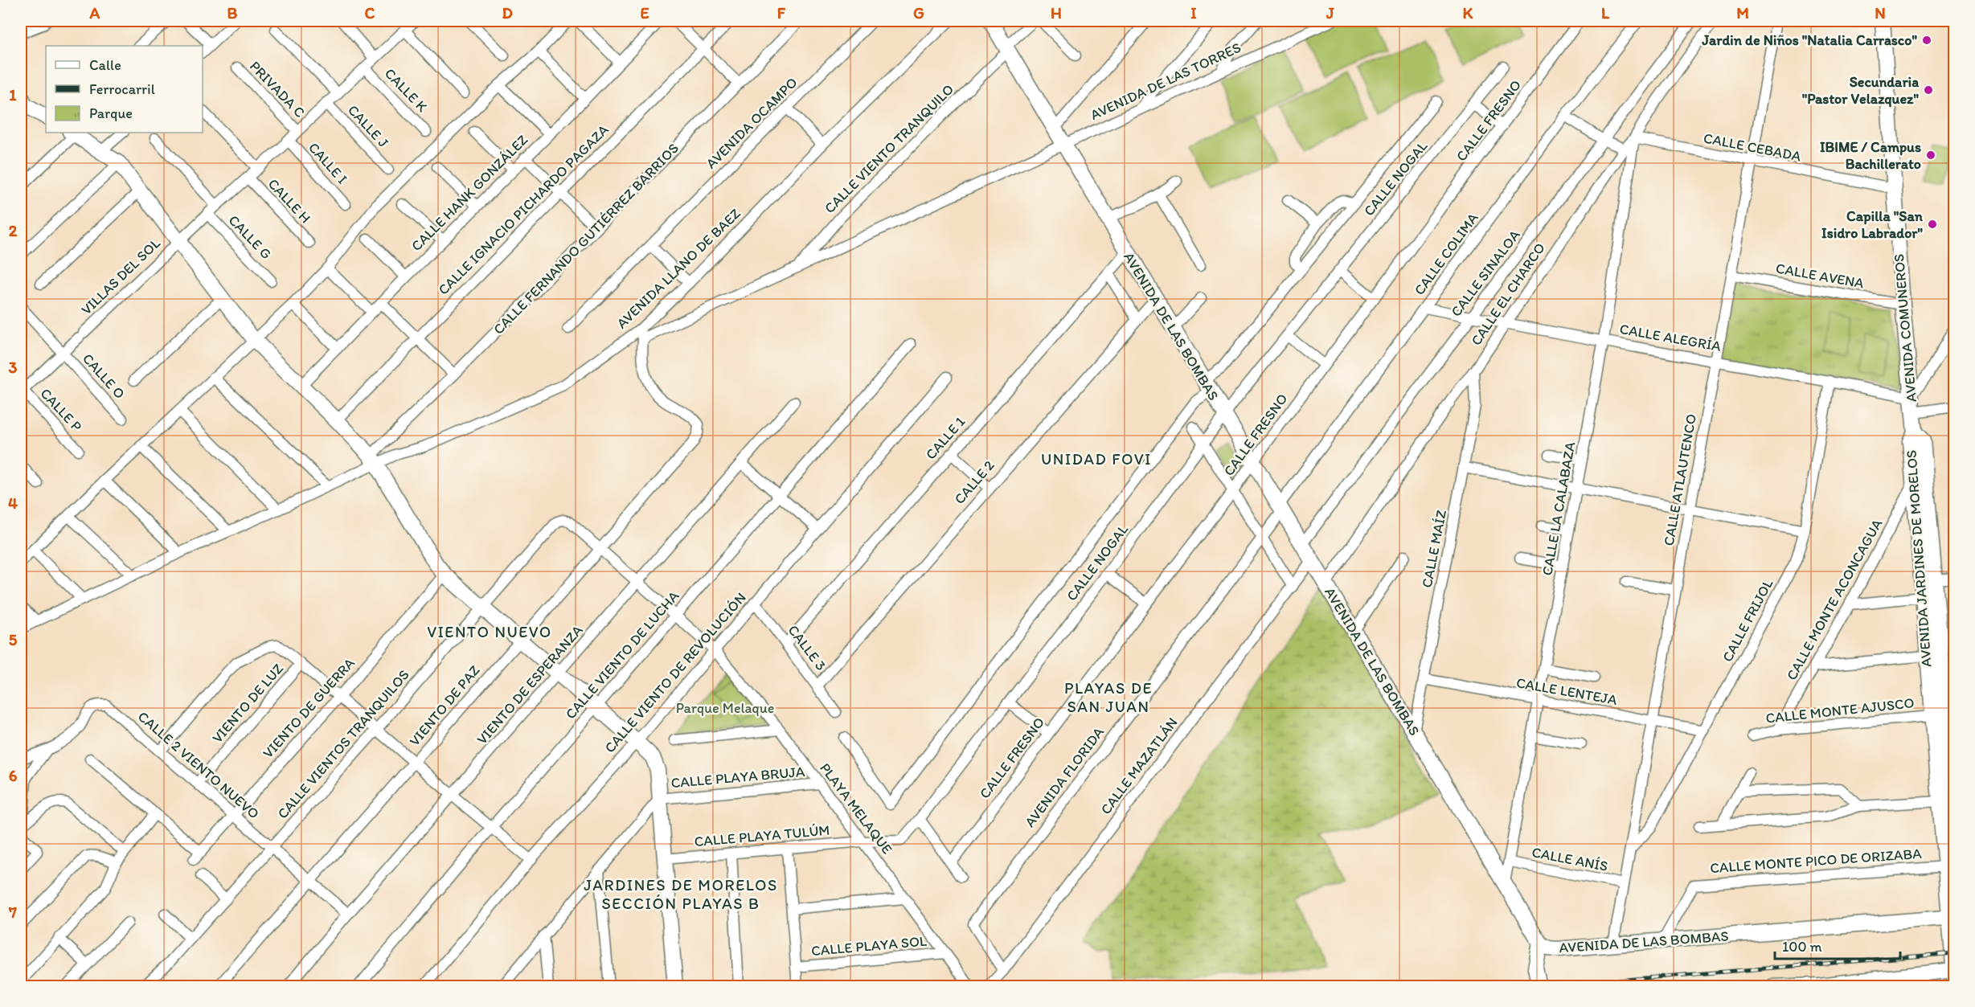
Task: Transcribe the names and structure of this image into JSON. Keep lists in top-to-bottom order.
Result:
{
  "streets": {
    "main road": ["AVENIDA DE LAS BOMBAS", "AVENIDA COMUNEROS", "AVENIDA JARDINES DE MORELOS"],
    "street": [
      "AVENIDA DE LAS TORRES",
      "PRIVADA C",
      "CALLE K",
      "CALLE FRESNO",
      "AVENIDA OCAMPO",
      "CALLE J",
      "CALLE CEBADA",
      "CALLE VIENTO TRANQUILO",
      "CALLE I",
      "CALLE NOGAL",
      "CALLE HANK GONZÁLEZ",
      "CALLE H",
      "CALLE IGNACIO PICHARDO PAGAZA",
      "CALLE G",
      "CALLE FERNANDO GUTIÉRREZ BARRIOS",
      "CALLE COLIMA",
      "AVENIDA LLANO DE BAEZ",
      "CALLE SINALOA",
      "CALLE AVENA",
      "VILLAS DEL SOL",
      "CALLE EL CHARCO",
      "CALLE ALEGRÍA",
      "CALLE O",
      "CALLE P",
      "CALLE 1",
      "CALLE ATLAUTENCO",
      "CALLE 2",
      "CALLE LA CALABAZA",
      "CALLE MAÍZ",
      "CALLE MONTE ACONCAGUA",
      "CALLE FRIJOL",
      "CALLE 3",
      "CALLE VIENTO DE LUCHA",
      "CALLE VIENTO DE REVOLUCIÓN",
      "VIENTO DE ESPERANZA",
      "CALLE LENTEJA",
      "VIENTO DE LUZ",
      "VIENTO DE PAZ",
      "VIENTO DE GUERRA",
      "CALLE MONTE AJUSCO",
      "CALLE VIENTOS TRANQUILOS",
      "CALLE 2 VIENTO NUEVO",
      "CALLE MAZATLÁN",
      "CALLE PLAYA BRUJA",
      "AVENIDA FLORIDA",
      "PLAYA MELAQUE",
      "CALLE PLAYA TULÚM",
      "CALLE ANÍS",
      "CALLE MONTE PICO DE ORIZABA",
      "CALLE PLAYA SOL"
    ]
  },
  "crossings": [
    ["AVENIDA DE LAS TORRES", "CALLE VIENTO TRANQUILO"],
    ["AVENIDA DE LAS TORRES", "AVENIDA LLANO DE BAEZ"],
    ["AVENIDA DE LAS TORRES", "AVENIDA DE LAS BOMBAS"],
    ["AVENIDA DE LAS TORRES", "VIENTO DE PAZ"],
    ["PRIVADA C", "VILLAS DEL SOL"],
    ["CALLE K", "VILLAS DEL SOL"],
    ["CALLE FRESNO", "AVENIDA DE LAS BOMBAS"],
    ["CALLE J", "VILLAS DEL SOL"],
    ["CALLE CEBADA", "CALLE EL CHARCO"],
    ["CALLE CEBADA", "AVENIDA COMUNEROS"],
    ["CALLE CEBADA", "CALLE ATLAUTENCO"],
    ["CALLE CEBADA", "CALLE LA CALABAZA"],
    ["CALLE VIENTO TRANQUILO", "AVENIDA DE LAS BOMBAS"],
    ["CALLE I", "VILLAS DEL SOL"],
    ["CALLE NOGAL", "AVENIDA DE LAS BOMBAS"],
    ["CALLE NOGAL", "PLAYA MELAQUE"],
    ["CALLE NOGAL", "CALLE PLAYA TULÚM"],
    ["CALLE H", "VILLAS DEL SOL"],
    ["CALLE G", "VILLAS DEL SOL"],
    ["CALLE FERNANDO GUTIÉRREZ BARRIOS", "AVENIDA LLANO DE BAEZ"],
    ["CALLE COLIMA", "AVENIDA DE LAS BOMBAS"],
    ["CALLE COLIMA", "CALLE ALEGRÍA"],
    ["CALLE COLIMA", "AVENIDA FLORIDA"],
    ["AVENIDA LLANO DE BAEZ", "VIENTO DE PAZ"],
    ["CALLE SINALOA", "AVENIDA DE LAS BOMBAS"],
    ["CALLE SINALOA", "CALLE ALEGRÍA"],
    ["CALLE AVENA", "AVENIDA COMUNEROS"],
    ["CALLE AVENA", "CALLE ATLAUTENCO"],
    ["VILLAS DEL SOL", "CALLE O"],
    ["VILLAS DEL SOL", "CALLE P"],
    ["CALLE EL CHARCO", "AVENIDA DE LAS BOMBAS"],
    ["CALLE EL CHARCO", "CALLE ALEGRÍA"],
    ["CALLE EL CHARCO", "CALLE LA CALABAZA"],
    ["CALLE EL CHARCO", "CALLE MAÍZ"],
    ["AVENIDA DE LAS BOMBAS", "CALLE 1"],
    ["AVENIDA DE LAS BOMBAS", "CALLE ATLAUTENCO"],
    ["AVENIDA DE LAS BOMBAS", "CALLE 2"],
    ["AVENIDA DE LAS BOMBAS", "CALLE LA CALABAZA"],
    ["AVENIDA DE LAS BOMBAS", "CALLE MAÍZ"],
    ["AVENIDA DE LAS BOMBAS", "AVENIDA JARDINES DE MORELOS"],
    ["AVENIDA DE LAS BOMBAS", "CALLE MAZATLÁN"],
    ["AVENIDA DE LAS BOMBAS", "AVENIDA FLORIDA"],
    ["AVENIDA DE LAS BOMBAS", "CALLE MONTE PICO DE ORIZABA"],
    ["AVENIDA COMUNEROS", "CALLE ALEGRÍA"],
    ["AVENIDA COMUNEROS", "AVENIDA JARDINES DE MORELOS"],
    ["CALLE ALEGRÍA", "CALLE ATLAUTENCO"],
    ["CALLE ALEGRÍA", "CALLE LA CALABAZA"],
    ["CALLE ALEGRÍA", "CALLE FRIJOL"],
    ["CALLE 1", "CALLE 3"],
    ["CALLE ATLAUTENCO", "CALLE FRIJOL"],
    ["CALLE ATLAUTENCO", "CALLE LENTEJA"],
    ["CALLE ATLAUTENCO", "CALLE ANÍS"],
    ["CALLE 2", "CALLE 3"],
    ["CALLE LA CALABAZA", "CALLE LENTEJA"],
    ["CALLE LA CALABAZA", "CALLE ANÍS"],
    ["CALLE MAÍZ", "CALLE LENTEJA"],
    ["AVENIDA JARDINES DE MORELOS", "CALLE MONTE ACONCAGUA"],
    ["AVENIDA JARDINES DE MORELOS", "CALLE MONTE AJUSCO"],
    ["AVENIDA JARDINES DE MORELOS", "CALLE MONTE PICO DE ORIZABA"],
    ["CALLE MONTE ACONCAGUA", "CALLE MONTE AJUSCO"],
    ["CALLE FRIJOL", "CALLE LENTEJA"],
    ["CALLE 3", "CALLE VIENTO DE REVOLUCIÓN"],
    ["CALLE VIENTO DE LUCHA", "PLAYA MELAQUE"],
    ["CALLE VIENTO DE REVOLUCIÓN", "PLAYA MELAQUE"],
    ["VIENTO DE ESPERANZA", "CALLE 2 VIENTO NUEVO"],
    ["VIENTO DE ESPERANZA", "PLAYA MELAQUE"],
    ["VIENTO DE LUZ", "CALLE 2 VIENTO NUEVO"],
    ["VIENTO DE PAZ", "CALLE 2 VIENTO NUEVO"],
    ["VIENTO DE PAZ", "PLAYA MELAQUE"],
    ["VIENTO DE GUERRA", "CALLE 2 VIENTO NUEVO"],
    ["CALLE VIENTOS TRANQUILOS", "CALLE 2 VIENTO NUEVO"],
    ["CALLE VIENTOS TRANQUILOS", "PLAYA MELAQUE"],
    ["CALLE MAZATLÁN", "AVENIDA FLORIDA"],
    ["CALLE PLAYA BRUJA", "PLAYA MELAQUE"],
    ["PLAYA MELAQUE", "CALLE PLAYA TULÚM"],
    ["PLAYA MELAQUE", "CALLE PLAYA SOL"]
  ],
  "districts": [
    "UNIDAD FOVI",
    "VIENTO NUEVO",
    "PLAYAS DE SAN JUAN",
    "JARDINES DE MORELOS SECCIÓN PLAYAS B"
  ],
  "parks": ["Parque Melaque"],
  "places": [
    "Jardin de Niños \"Natalia Carrasco\"",
    "Secundaria \"Pastor Velazquez\"",
    "IBIME / Campus Bachillerato",
    "Capilla \"San Isidro Labrador\""
  ],
  "legend": ["Calle", "Ferrocarril", "Parque"],
  "scale_bar": "100 m",
  "grid": {
    "columns": [
      "A",
      "B",
      "C",
      "D",
      "E",
      "F",
      "G",
      "H",
      "I",
      "J",
      "K",
      "L",
      "M",
      "N"
    ],
    "rows": [
      "1",
      "2",
      "3",
      "4",
      "5",
      "6",
      "7"
    ]
  }
}
